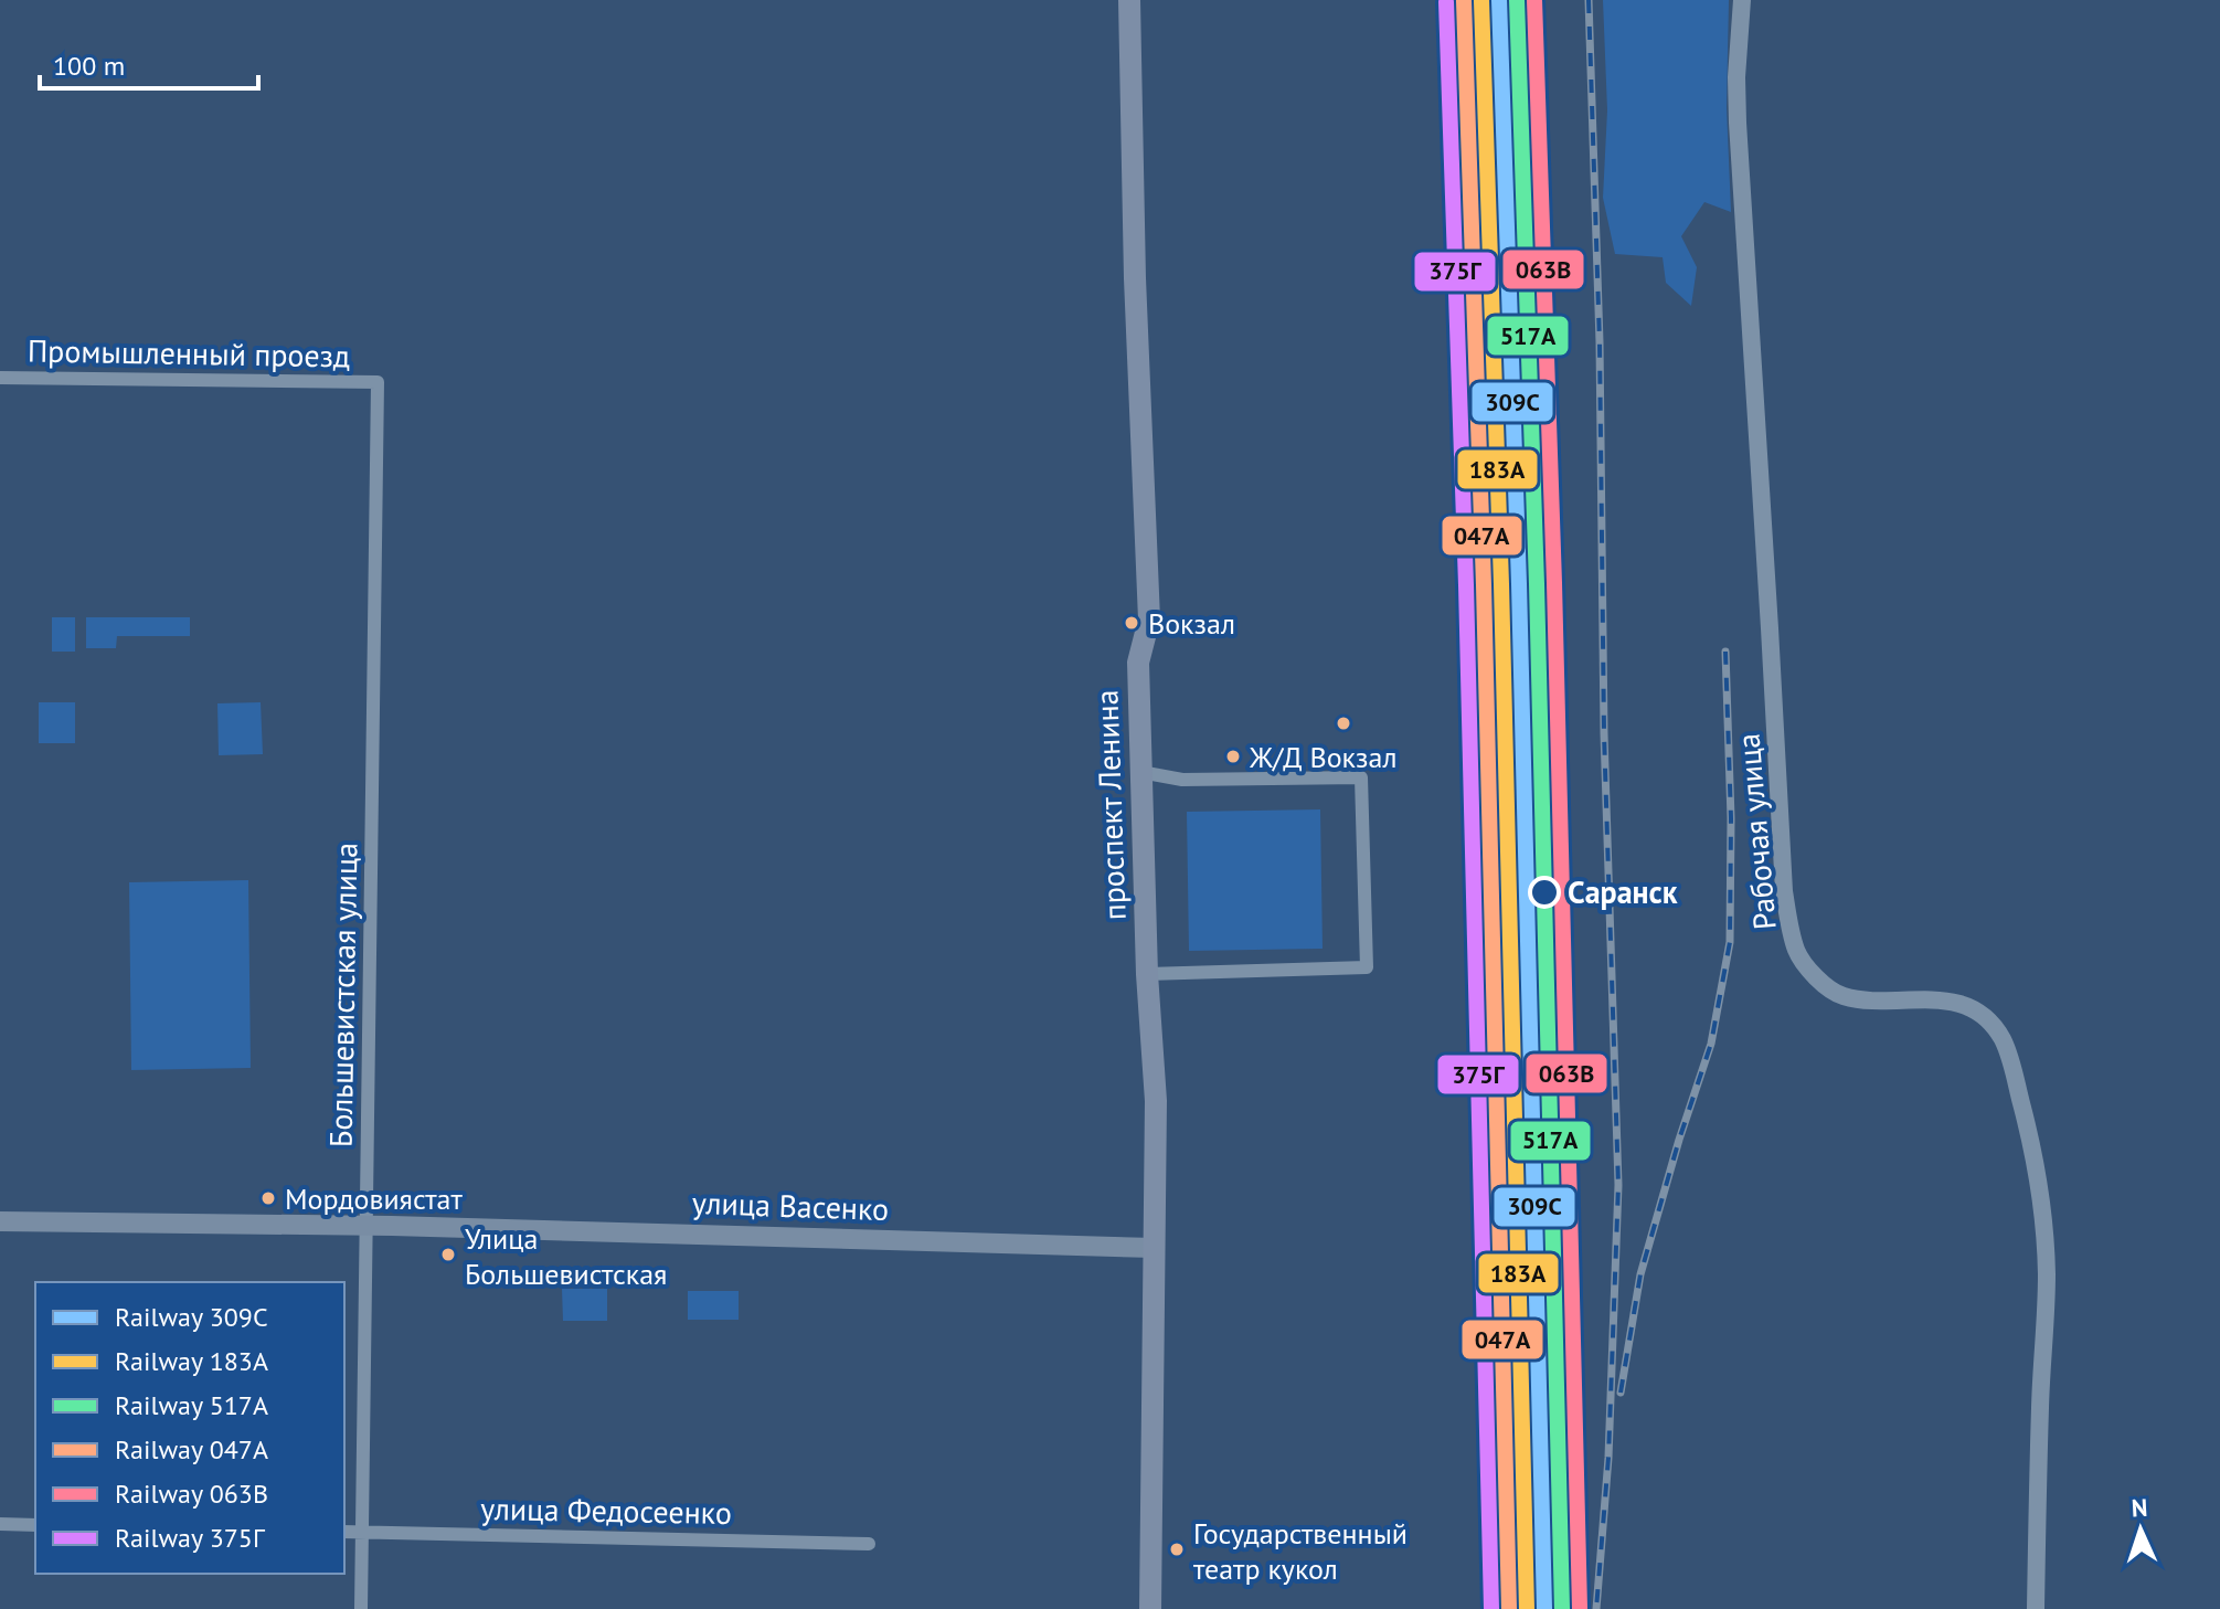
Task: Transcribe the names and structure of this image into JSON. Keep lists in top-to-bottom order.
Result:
{
  "streets": {
    "main road": ["проспект Ленина", "улица Васенко"],
    "street": [
      "Промышленный проезд",
      "Рабочая улица",
      "Большевистская улица",
      "улица Федосеенко"
    ]
  },
  "crossings": [
    ["Промышленный проезд", "Большевистская улица"],
    ["проспект Ленина", "улица Васенко"],
    ["Большевистская улица", "улица Васенко"],
    ["Большевистская улица", "улица Федосеенко"]
  ],
  "places": [
    "Вокзал",
    "Ж/Д Вокзал",
    "Саранск",
    "Мордовиястат",
    "Улица Большевистская",
    "Государственный театр кукол"
  ],
  "lines": [
    "rail line 309С",
    "rail line 517А",
    "rail line 063В",
    "rail line 183А",
    "rail line 047А",
    "rail line 375Г"
  ],
  "legend": [
    "Railway 309С",
    "Railway 183А",
    "Railway 517А",
    "Railway 047А",
    "Railway 063В",
    "Railway 375Г"
  ],
  "scale_bar": "100 m",
  "north": "top"
}
